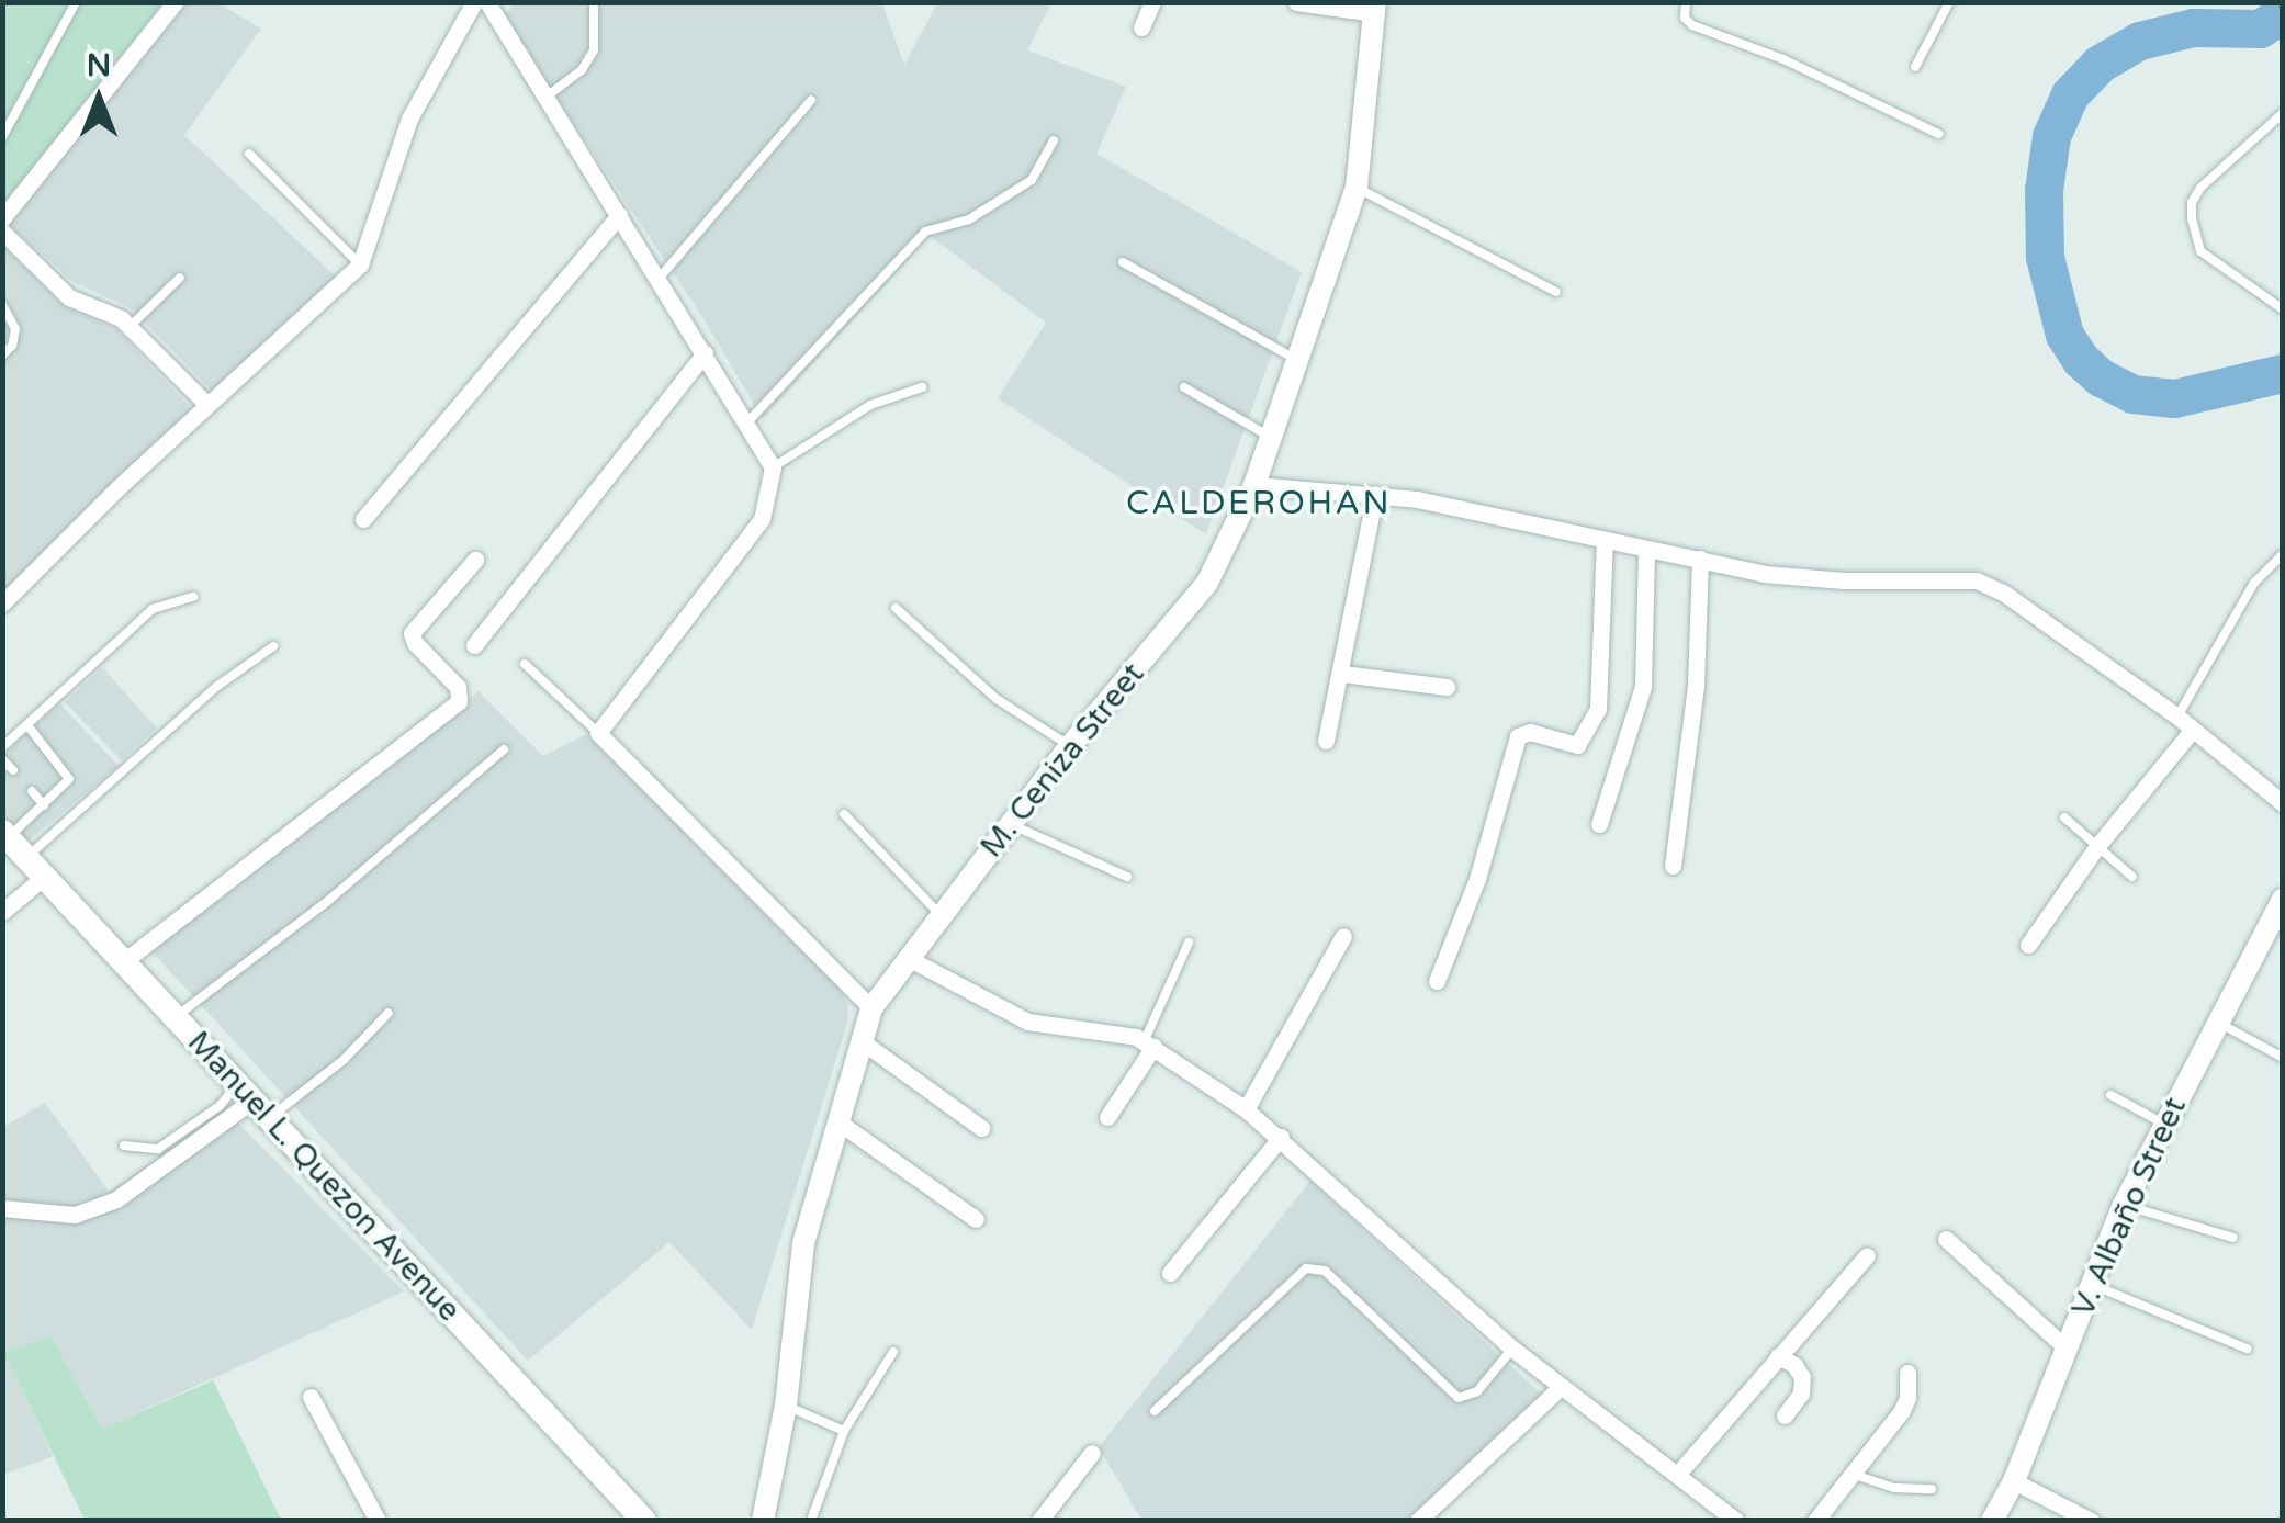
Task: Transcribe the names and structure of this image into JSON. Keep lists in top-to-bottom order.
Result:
{
  "streets": {
    "main road": ["Manuel L. Quezon Avenue"],
    "street": ["M. Ceniza Street", "V. Albaño Street"]
  },
  "districts": ["CALDEROHAN"],
  "north": "top"
}
